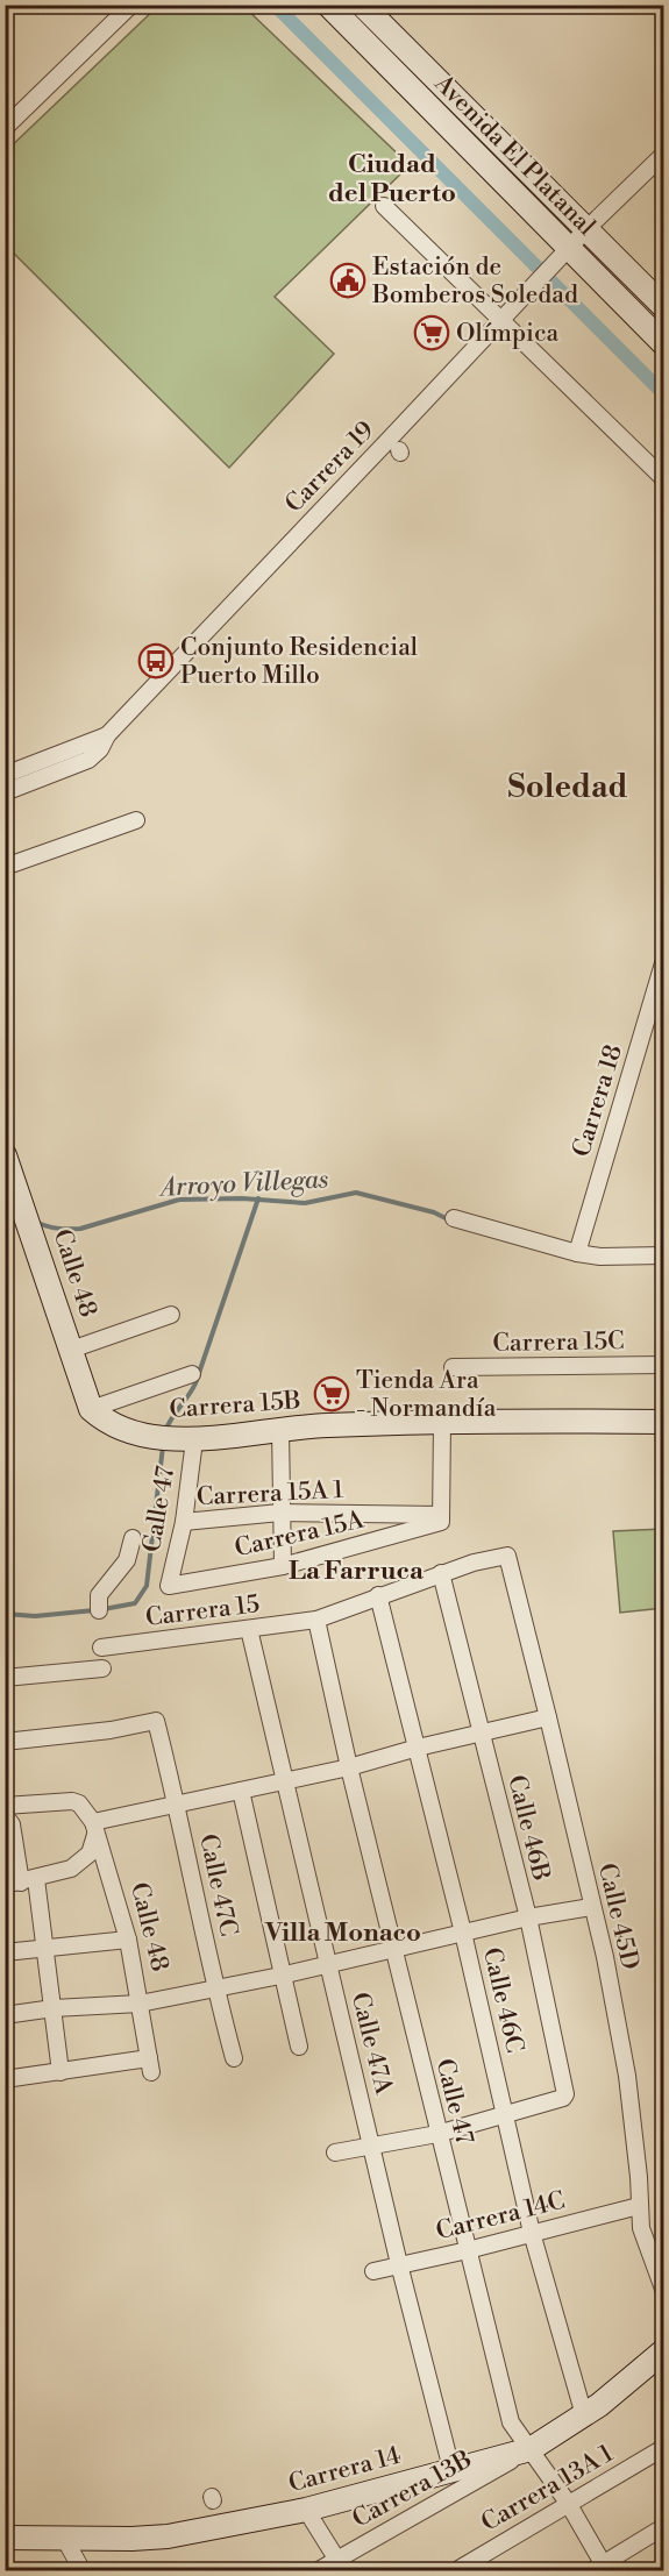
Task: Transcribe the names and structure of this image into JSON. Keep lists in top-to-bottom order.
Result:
{
  "streets": {
    "main road": [
      "Avenida El Platanal",
      "Calle 48",
      "Carrera 15B",
      "Carrera 14"
    ],
    "street": [
      "Carrera 19",
      "Carrera 18",
      "Carrera 15C",
      "Carrera 15A 1",
      "Calle 47",
      "Carrera 15A",
      "Carrera 15",
      "Calle 46B",
      "Calle 47C",
      "Calle 45D",
      "Calle 46C",
      "Calle 47A",
      "Carrera 14C",
      "Carrera 13A 1",
      "Carrera 13B"
    ]
  },
  "crossings": [
    ["Avenida El Platanal", "Carrera 19"],
    ["Calle 48", "Carrera 15B"],
    ["Carrera 15B", "Calle 47"],
    ["Carrera 15A 1", "Calle 47"],
    ["Carrera 15A 1", "Carrera 15A"],
    ["Calle 47", "Carrera 15A"],
    ["Calle 47", "Carrera 15"],
    ["Calle 47", "Carrera 14C"],
    ["Calle 47", "Carrera 14"],
    ["Calle 47", "Carrera 13A 1"],
    ["Calle 47", "Carrera 13B"],
    ["Carrera 15", "Calle 46B"],
    ["Carrera 15", "Calle 45D"],
    ["Carrera 15", "Calle 46C"],
    ["Carrera 15", "Calle 47A"],
    ["Calle 46B", "Calle 46C"],
    ["Calle 45D", "Carrera 14C"],
    ["Calle 46C", "Carrera 14C"],
    ["Calle 46C", "Carrera 14"],
    ["Calle 47A", "Carrera 14C"],
    ["Calle 47A", "Carrera 14"],
    ["Carrera 14", "Carrera 13B"]
  ],
  "districts": [
    "Ciudad del Puerto",
    "Soledad",
    "La Farruca",
    "Villa Monaco"
  ],
  "water": ["Arroyo Villegas"],
  "places": {
    "public building": ["Estación de Bomberos Soledad"],
    "supermarket": ["Olímpica", "Tienda Ara - Normandía"],
    "bus stop": ["Conjunto Residencial Puerto Millo"]
  }
}
